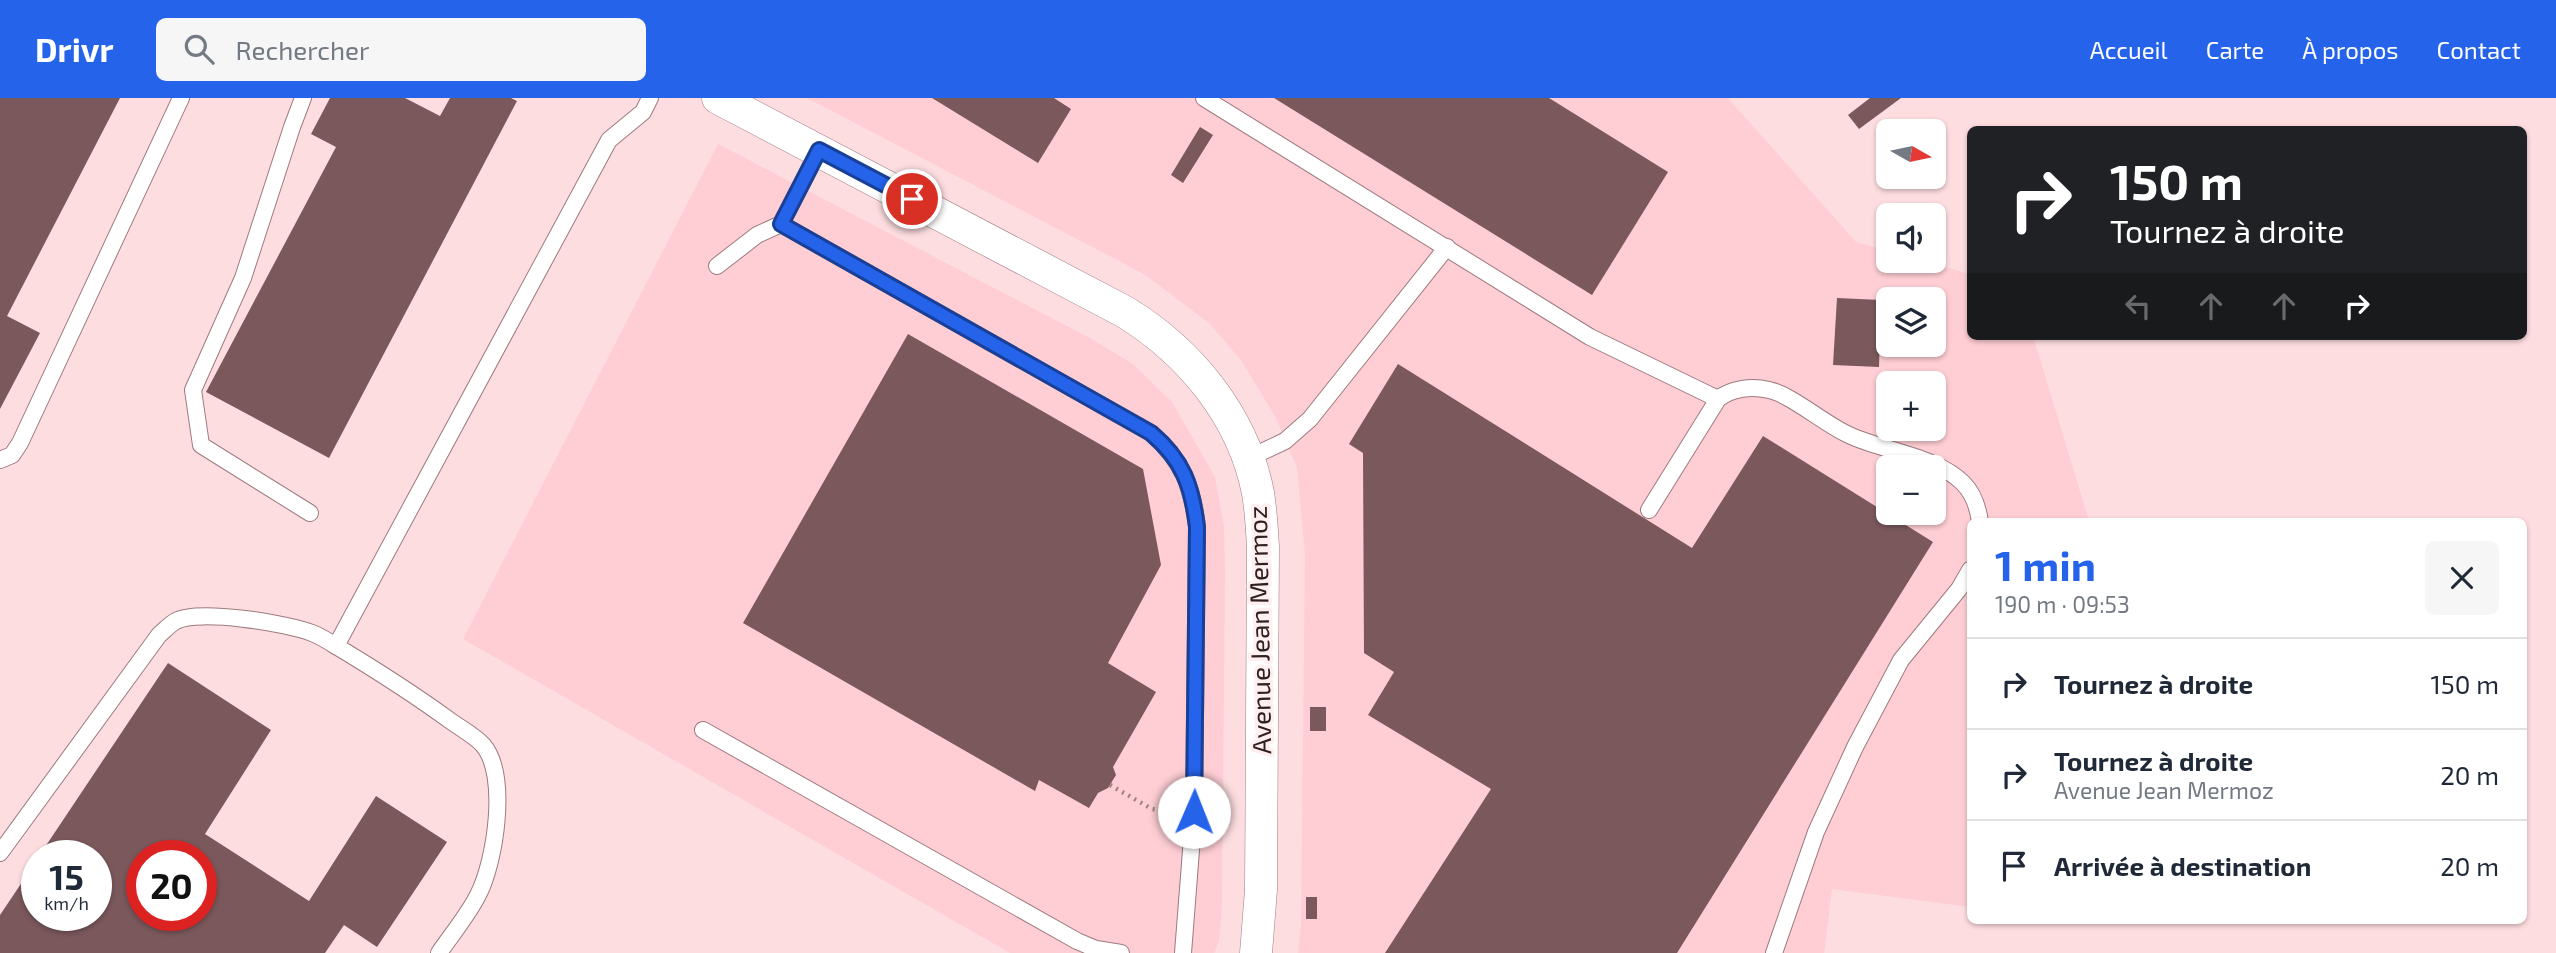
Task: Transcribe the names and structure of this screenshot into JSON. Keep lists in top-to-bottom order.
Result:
{
  "streets": {
    "street": ["Avenue Jean Mermoz"]
  },
  "north": "right",
  "page": {
    "header": "Drivr",
    "search": "Rechercher",
    "nav": [
      "Accueil",
      "Carte",
      "À propos",
      "Contact"
    ],
    "map_buttons": ["+", "−"],
    "turn": ["150 m", "Tournez à droite"],
    "heading": ["1 min", "190 m · 09:53"],
    "list": [
      {
        "name": "Tournez à droite",
        "value": "150 m"
      },
      {
        "name": "Tournez à droite",
        "note": "Avenue Jean Mermoz",
        "value": "20 m"
      },
      {
        "name": "Arrivée à destination",
        "value": "20 m"
      }
    ],
    "speed": "15 km/h",
    "limit": "20"
  }
}
